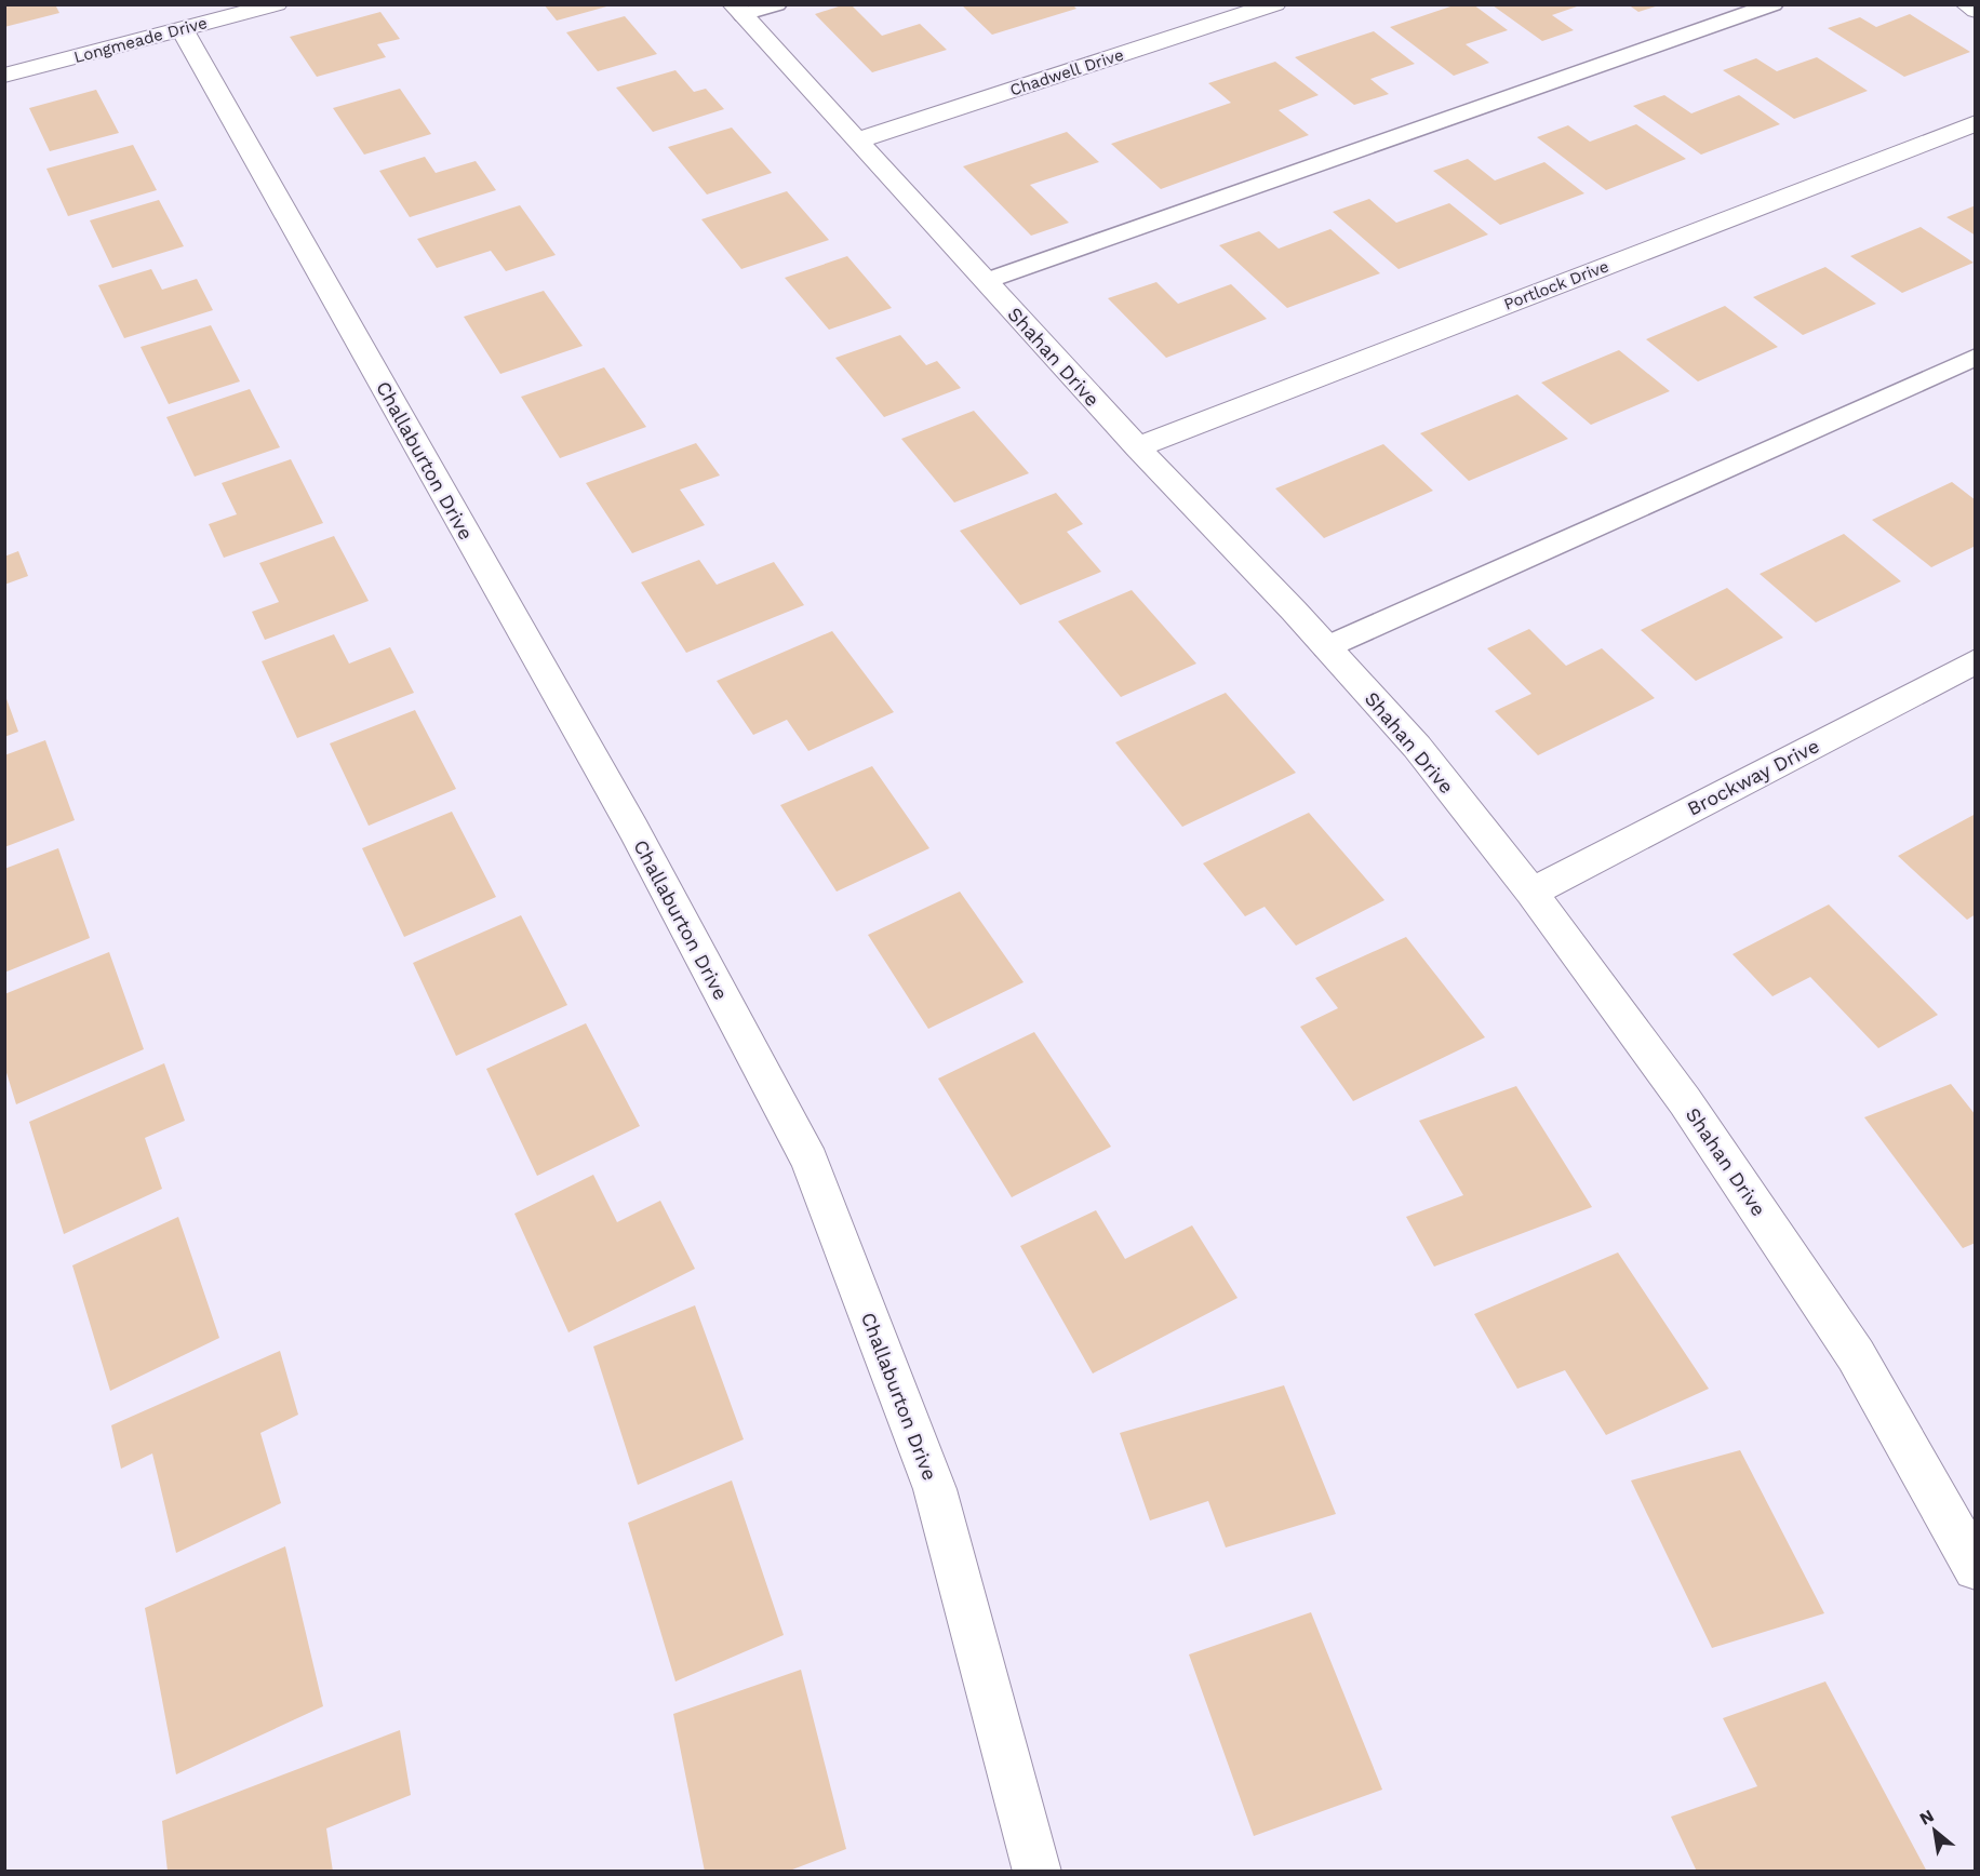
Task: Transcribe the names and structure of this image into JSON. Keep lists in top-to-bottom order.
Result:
{
  "streets": {
    "street": [
      "Longmeade Drive",
      "Chadwell Drive",
      "Portlock Drive",
      "Shahan Drive",
      "Challaburton Drive",
      "Brockway Drive"
    ]
  },
  "crossings": [
    ["Longmeade Drive", "Challaburton Drive"],
    ["Chadwell Drive", "Shahan Drive"],
    ["Portlock Drive", "Shahan Drive"],
    ["Shahan Drive", "Brockway Drive"]
  ],
  "north": "top left"
}
